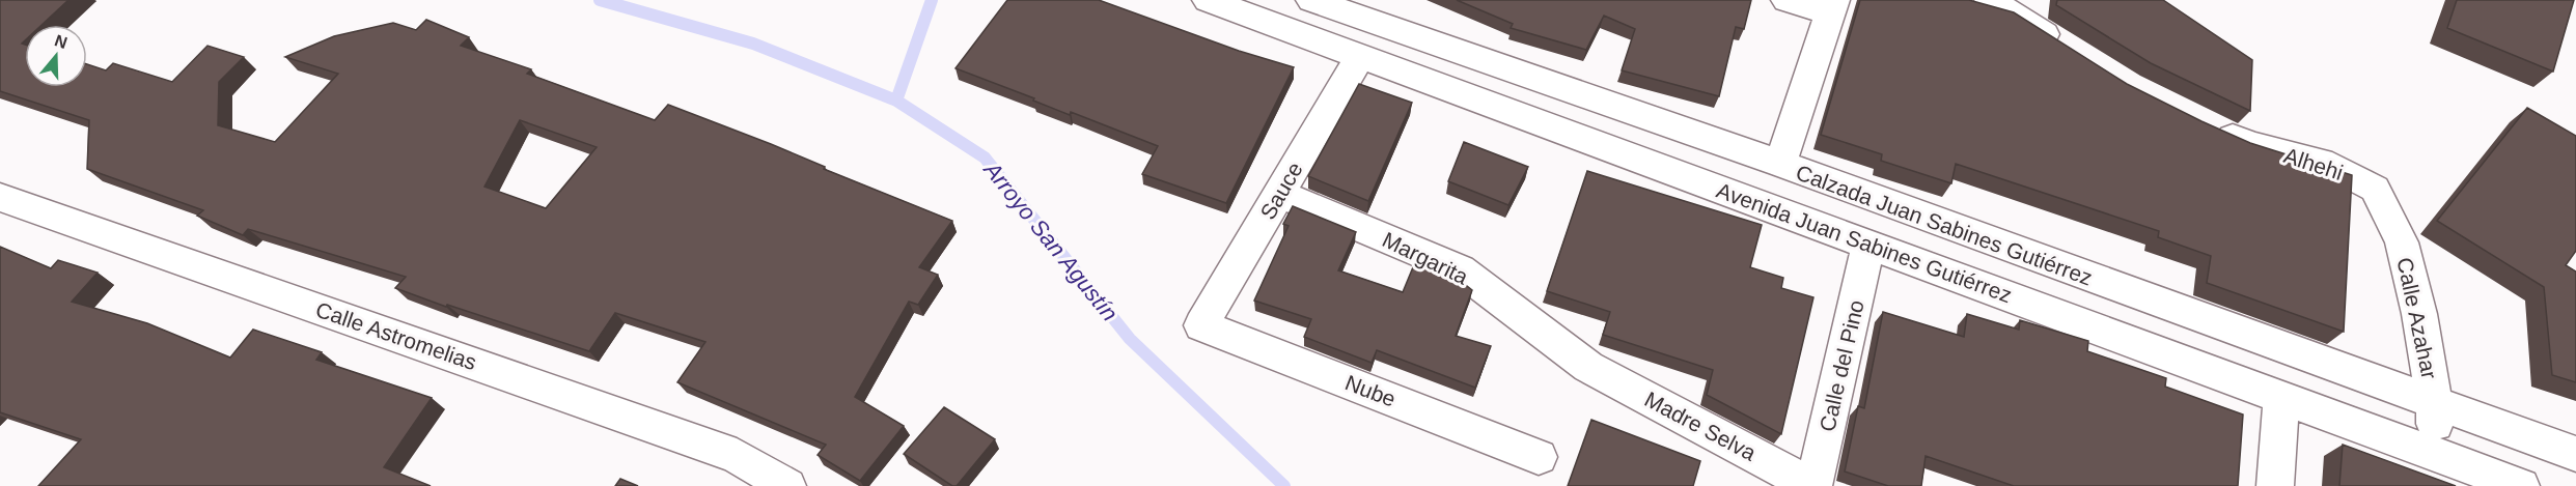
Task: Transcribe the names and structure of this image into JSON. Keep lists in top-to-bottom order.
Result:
{
  "streets": {
    "street": [
      "Alhehi",
      "Sauce",
      "Calzada Juan Sabines Gutiérrez",
      "Avenida Juan Sabines Gutiérrez",
      "Margarita",
      "Calle Azahar",
      "Calle Astromelias",
      "Calle del Pino",
      "Nube",
      "Madre Selva"
    ]
  },
  "crossings": [
    ["Alhehi", "Calle Azahar"],
    ["Sauce", "Avenida Juan Sabines Gutiérrez"],
    ["Sauce", "Margarita"],
    ["Sauce", "Nube"],
    ["Calzada Juan Sabines Gutiérrez", "Calle Azahar"],
    ["Avenida Juan Sabines Gutiérrez", "Calle Azahar"],
    ["Avenida Juan Sabines Gutiérrez", "Calle del Pino"],
    ["Margarita", "Madre Selva"],
    ["Calle del Pino", "Madre Selva"]
  ],
  "water": ["Arroyo San Agustín"],
  "north": "top"
}
